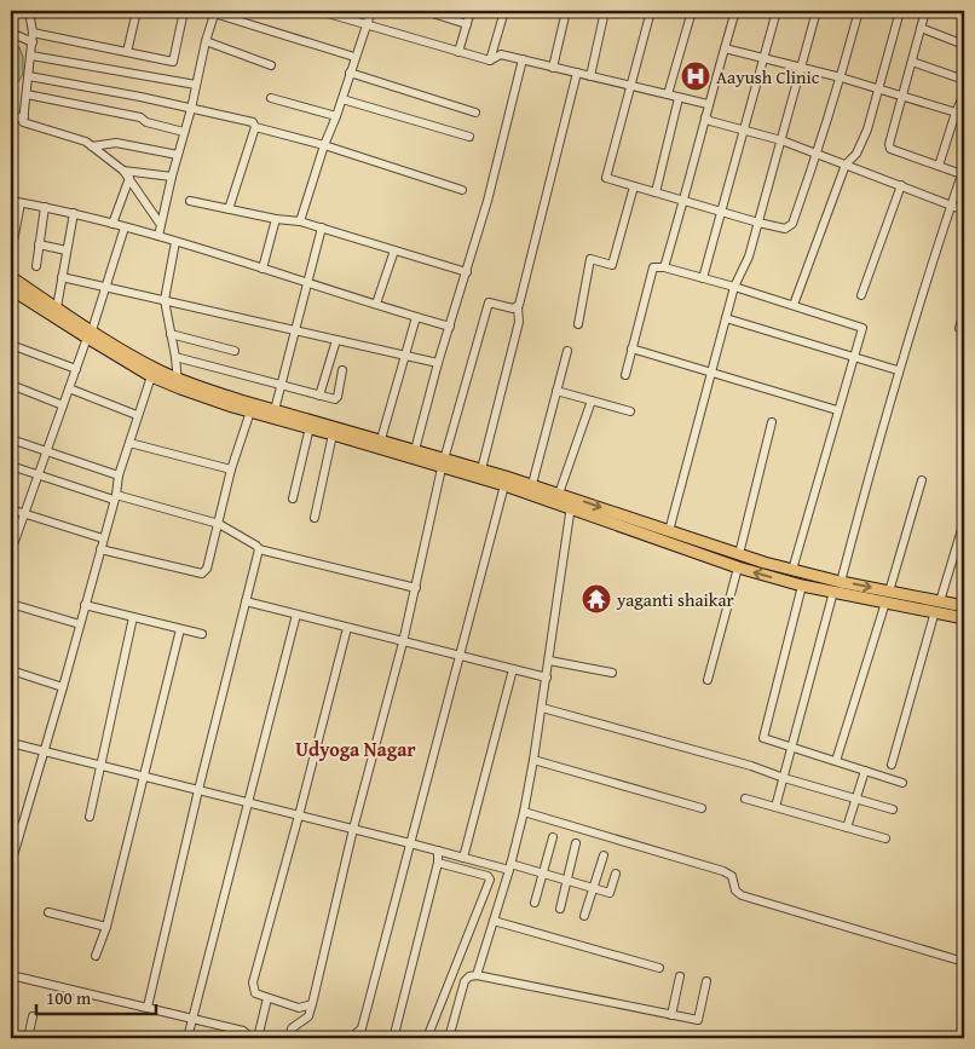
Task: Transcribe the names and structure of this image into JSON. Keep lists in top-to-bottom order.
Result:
{
  "districts": ["Udyoga Nagar"],
  "places": {
    "hospital": ["Aayush Clinic"],
    "temple": ["yaganti shaikar"]
  },
  "scale_bar": "100 m"
}
